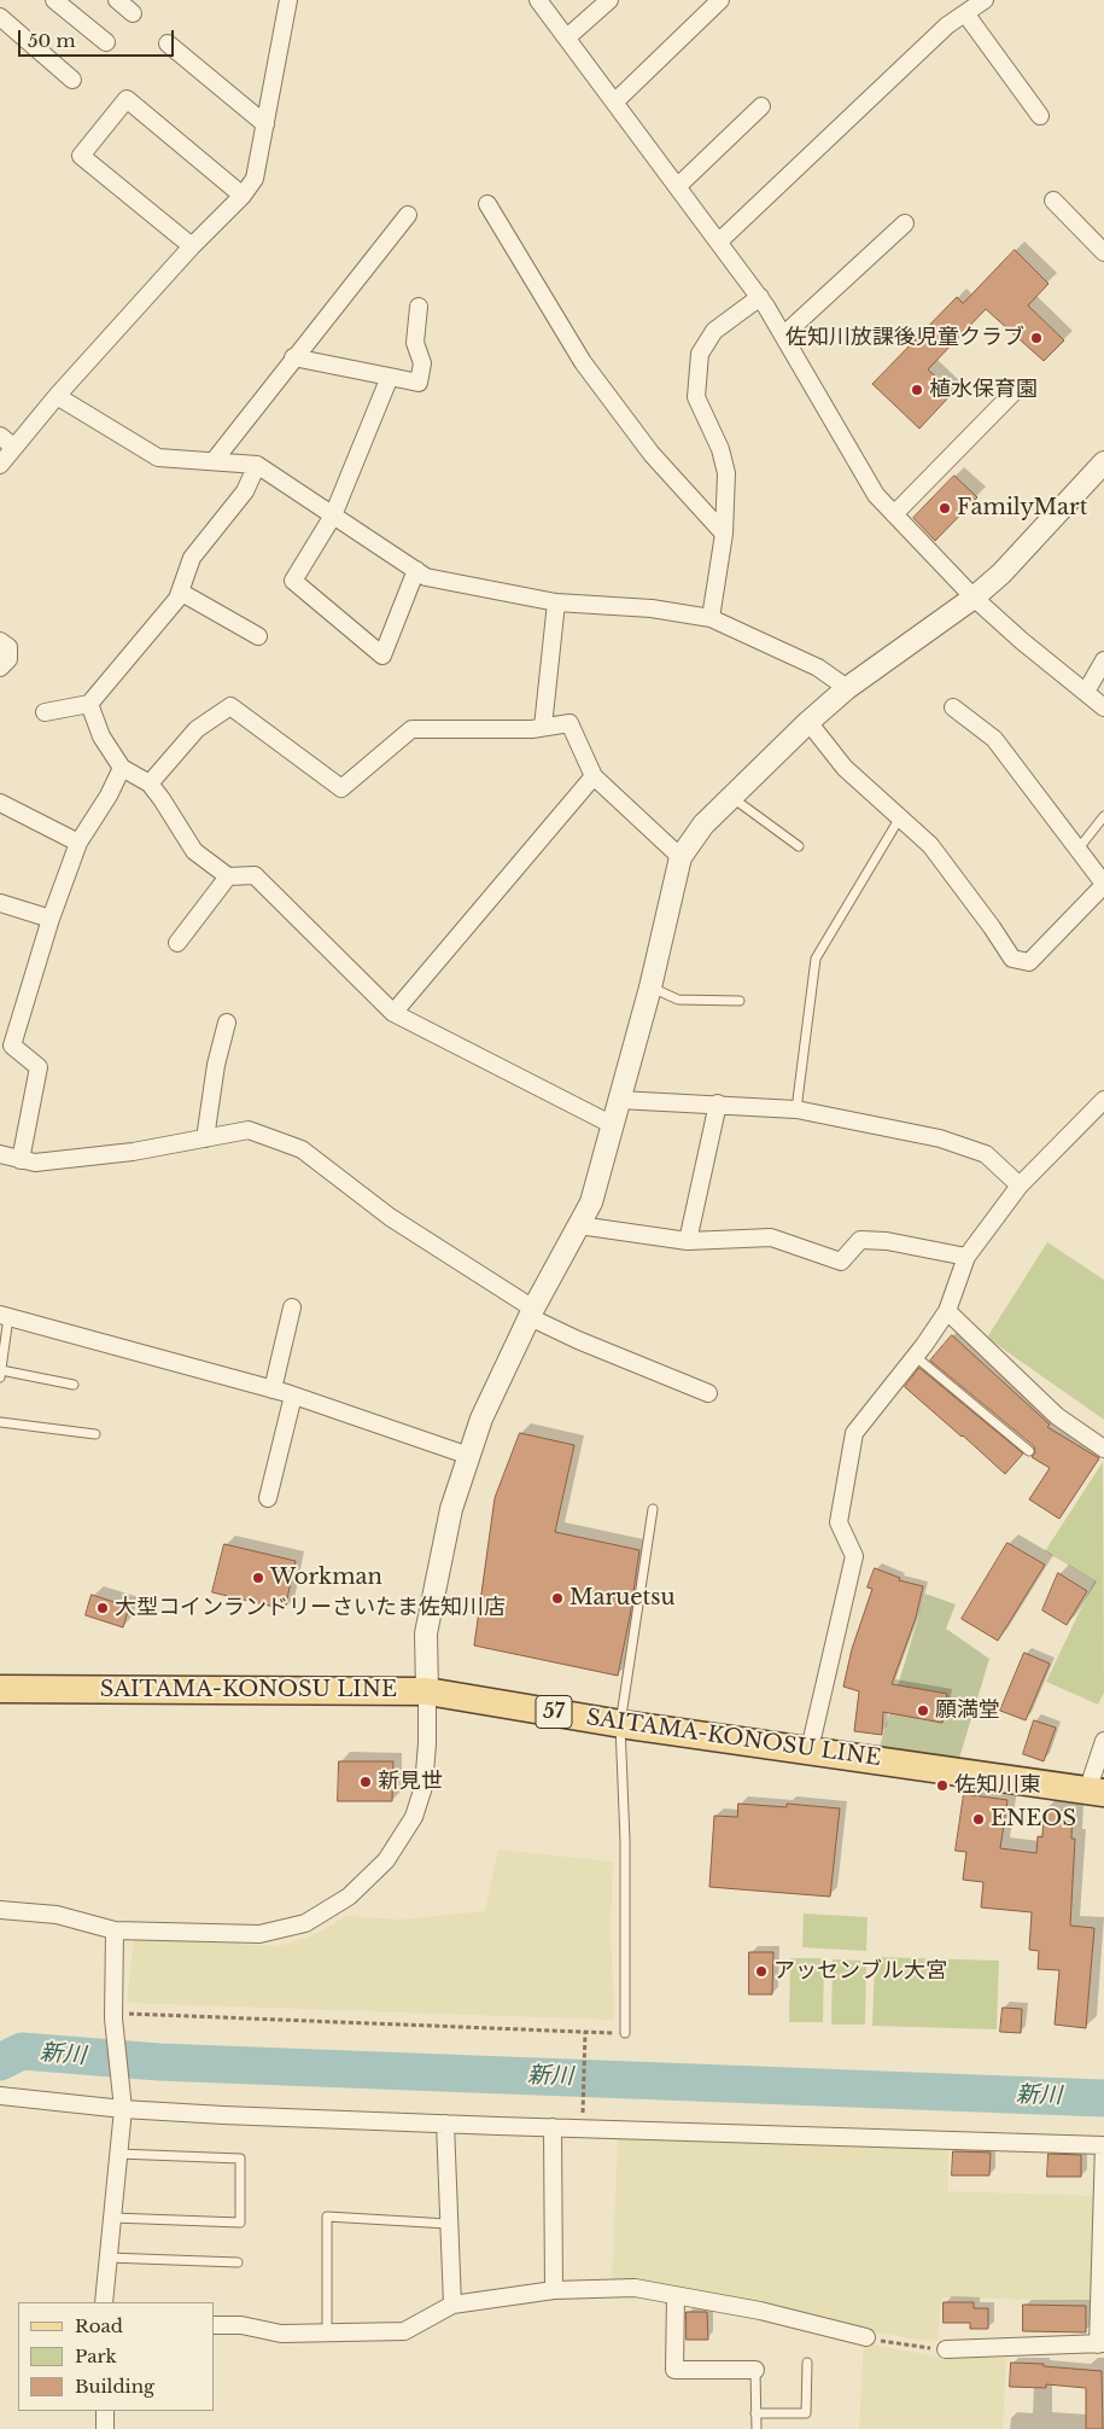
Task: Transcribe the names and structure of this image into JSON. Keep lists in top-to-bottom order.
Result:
{
  "streets": {
    "main road": ["SAITAMA-KONOSU LINE", "57"]
  },
  "water": ["新川"],
  "places": [
    "佐知川放課後児童クラブ",
    "植水保育園",
    "FamilyMart",
    "Workman",
    "Maruetsu",
    "大型コインランドリーさいたま佐知川店",
    "願満堂",
    "新見世",
    "佐知川東",
    "ENEOS",
    "アッセンブル大宮"
  ],
  "legend": ["Road", "Park", "Building"],
  "scale_bar": "50 m"
}
